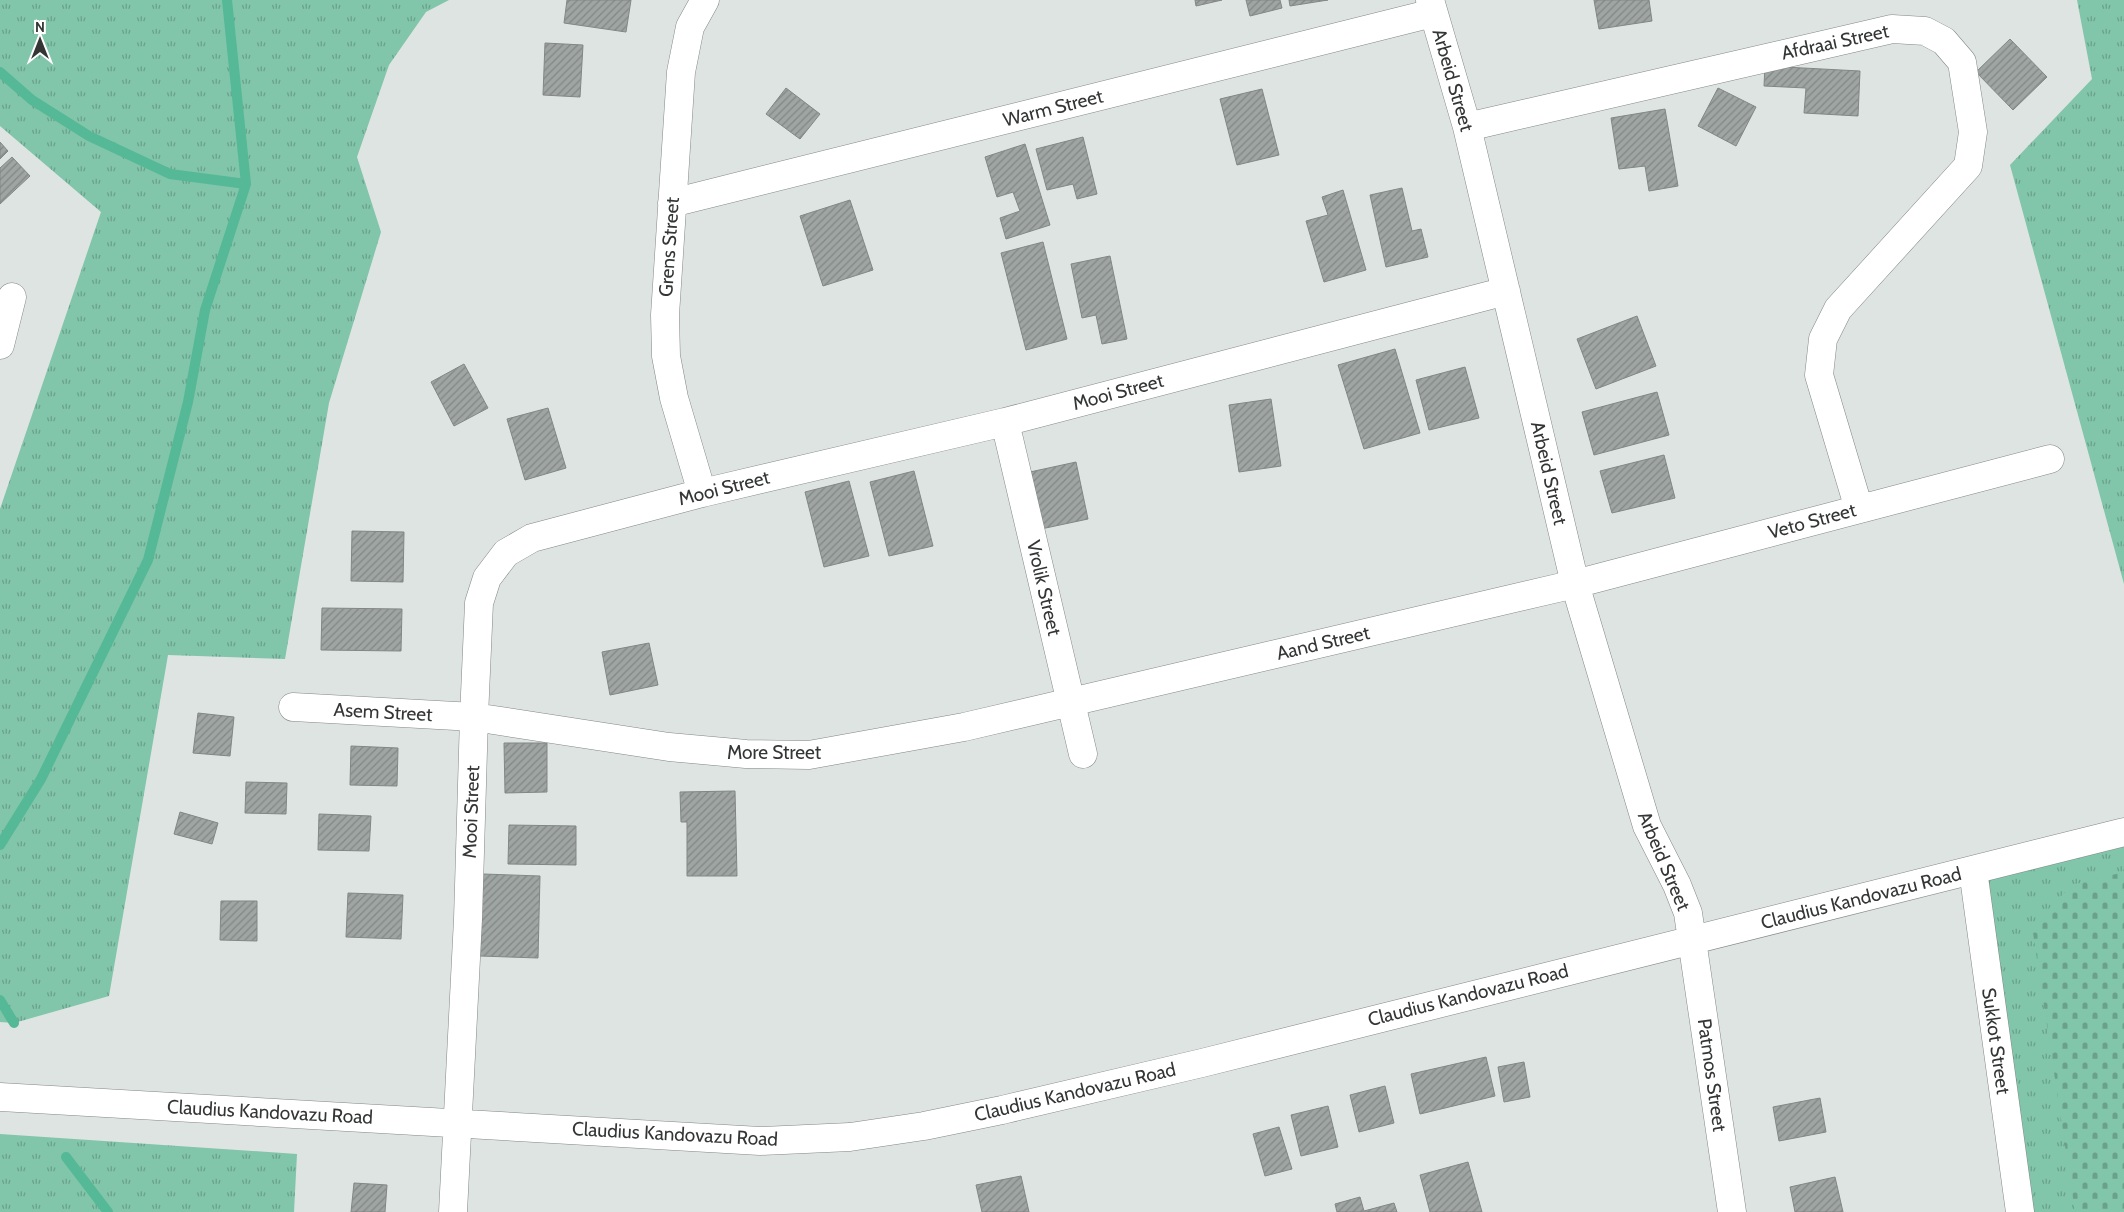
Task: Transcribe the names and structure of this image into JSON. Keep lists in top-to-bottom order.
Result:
{
  "streets": {
    "street": [
      "Afdraai Street",
      "Arbeid Street",
      "Warm Street",
      "Grens Street",
      "Mooi Street",
      "Veto Street",
      "Vrolik Street",
      "Aand Street",
      "Asem Street",
      "More Street",
      "Claudius Kandovazu Road",
      "Sukkot Street",
      "Patmos Street"
    ]
  },
  "crossings": [
    ["Afdraai Street", "Arbeid Street"],
    ["Afdraai Street", "Veto Street"],
    ["Arbeid Street", "Warm Street"],
    ["Arbeid Street", "Mooi Street"],
    ["Arbeid Street", "Veto Street"],
    ["Arbeid Street", "Aand Street"],
    ["Arbeid Street", "Claudius Kandovazu Road"],
    ["Arbeid Street", "Patmos Street"],
    ["Warm Street", "Grens Street"],
    ["Grens Street", "Mooi Street"],
    ["Mooi Street", "Vrolik Street"],
    ["Mooi Street", "Asem Street"],
    ["Mooi Street", "More Street"],
    ["Mooi Street", "Claudius Kandovazu Road"],
    ["Veto Street", "Aand Street"],
    ["Vrolik Street", "Aand Street"],
    ["Vrolik Street", "More Street"],
    ["Aand Street", "More Street"],
    ["Asem Street", "More Street"],
    ["Claudius Kandovazu Road", "Sukkot Street"],
    ["Claudius Kandovazu Road", "Patmos Street"]
  ],
  "north": "top"
}
